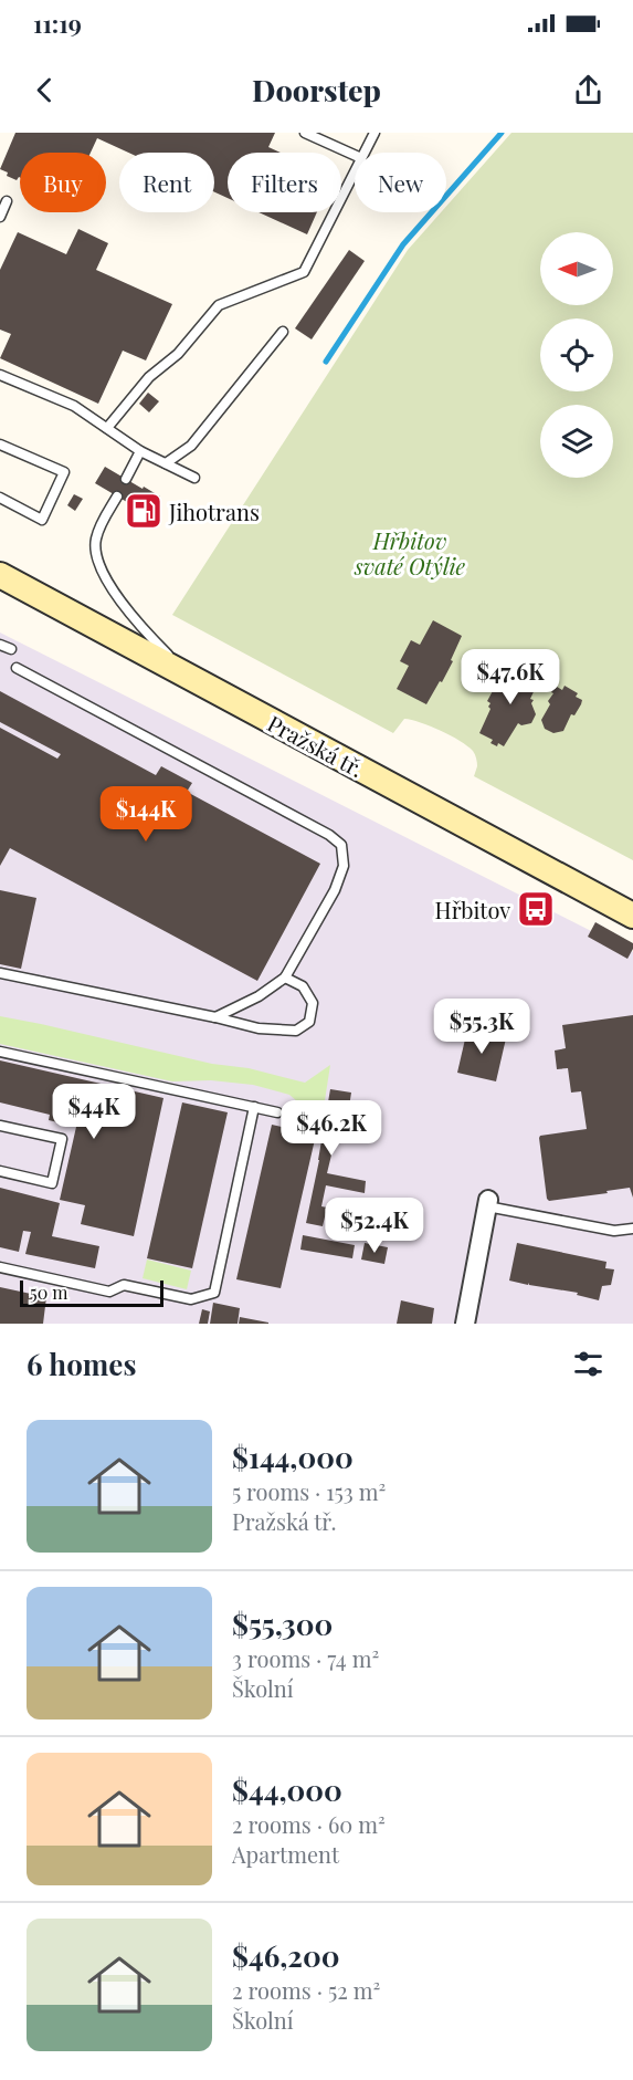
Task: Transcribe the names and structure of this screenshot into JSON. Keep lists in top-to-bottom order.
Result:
{
  "streets": {
    "main road": ["Pražská tř."]
  },
  "parks": ["Hřbitov svaté Otýlie"],
  "places": {
    "fuel station": ["Jihotrans"],
    "bus stop": ["Hřbitov"]
  },
  "scale_bar": "50 m",
  "north": "left",
  "page": {
    "status": "11:19",
    "header": "Doorstep",
    "chip": [
      "Buy",
      "Rent",
      "Filters",
      "New"
    ],
    "price": [
      "$47.6K",
      "$144K",
      "$55.3K",
      "$44K",
      "$46.2K",
      "$52.4K"
    ],
    "scale": "50 m",
    "heading": "6 homes",
    "list": [
      {
        "name": "$144,000",
        "note": "5 rooms · 153 m² · Pražská tř."
      },
      {
        "name": "$55,300",
        "note": "3 rooms · 74 m² · Školní"
      },
      {
        "name": "$44,000",
        "note": "2 rooms · 60 m² · Apartment"
      },
      {
        "name": "$46,200",
        "note": "2 rooms · 52 m² · Školní"
      }
    ]
  }
}
